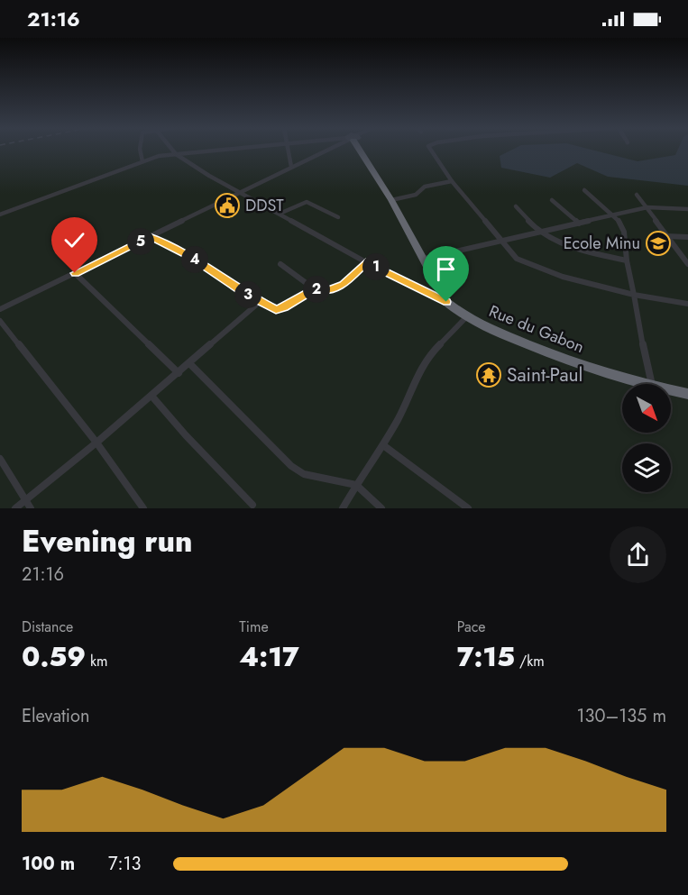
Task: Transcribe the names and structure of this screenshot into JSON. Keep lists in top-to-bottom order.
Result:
{
  "streets": {
    "highway": ["Rue du Gabon"]
  },
  "places": {
    "public building": ["DDST"],
    "school or university": ["Ecole Minu"],
    "temple": ["Saint-Paul"]
  },
  "north": "bottom right",
  "page": {
    "status": "21:16",
    "pins": [
      "5",
      "4",
      "1",
      "2",
      "3"
    ],
    "heading": ["Evening run", "21:16"],
    "stats": [
      ["Distance", "0.59 km"],
      ["Time", "4:17"],
      ["Pace", "7:15 /km"]
    ],
    "chart": ["Elevation", "130–135 m"],
    "list": [
      {
        "name": "100 m",
        "note": "7:13"
      }
    ]
  }
}
